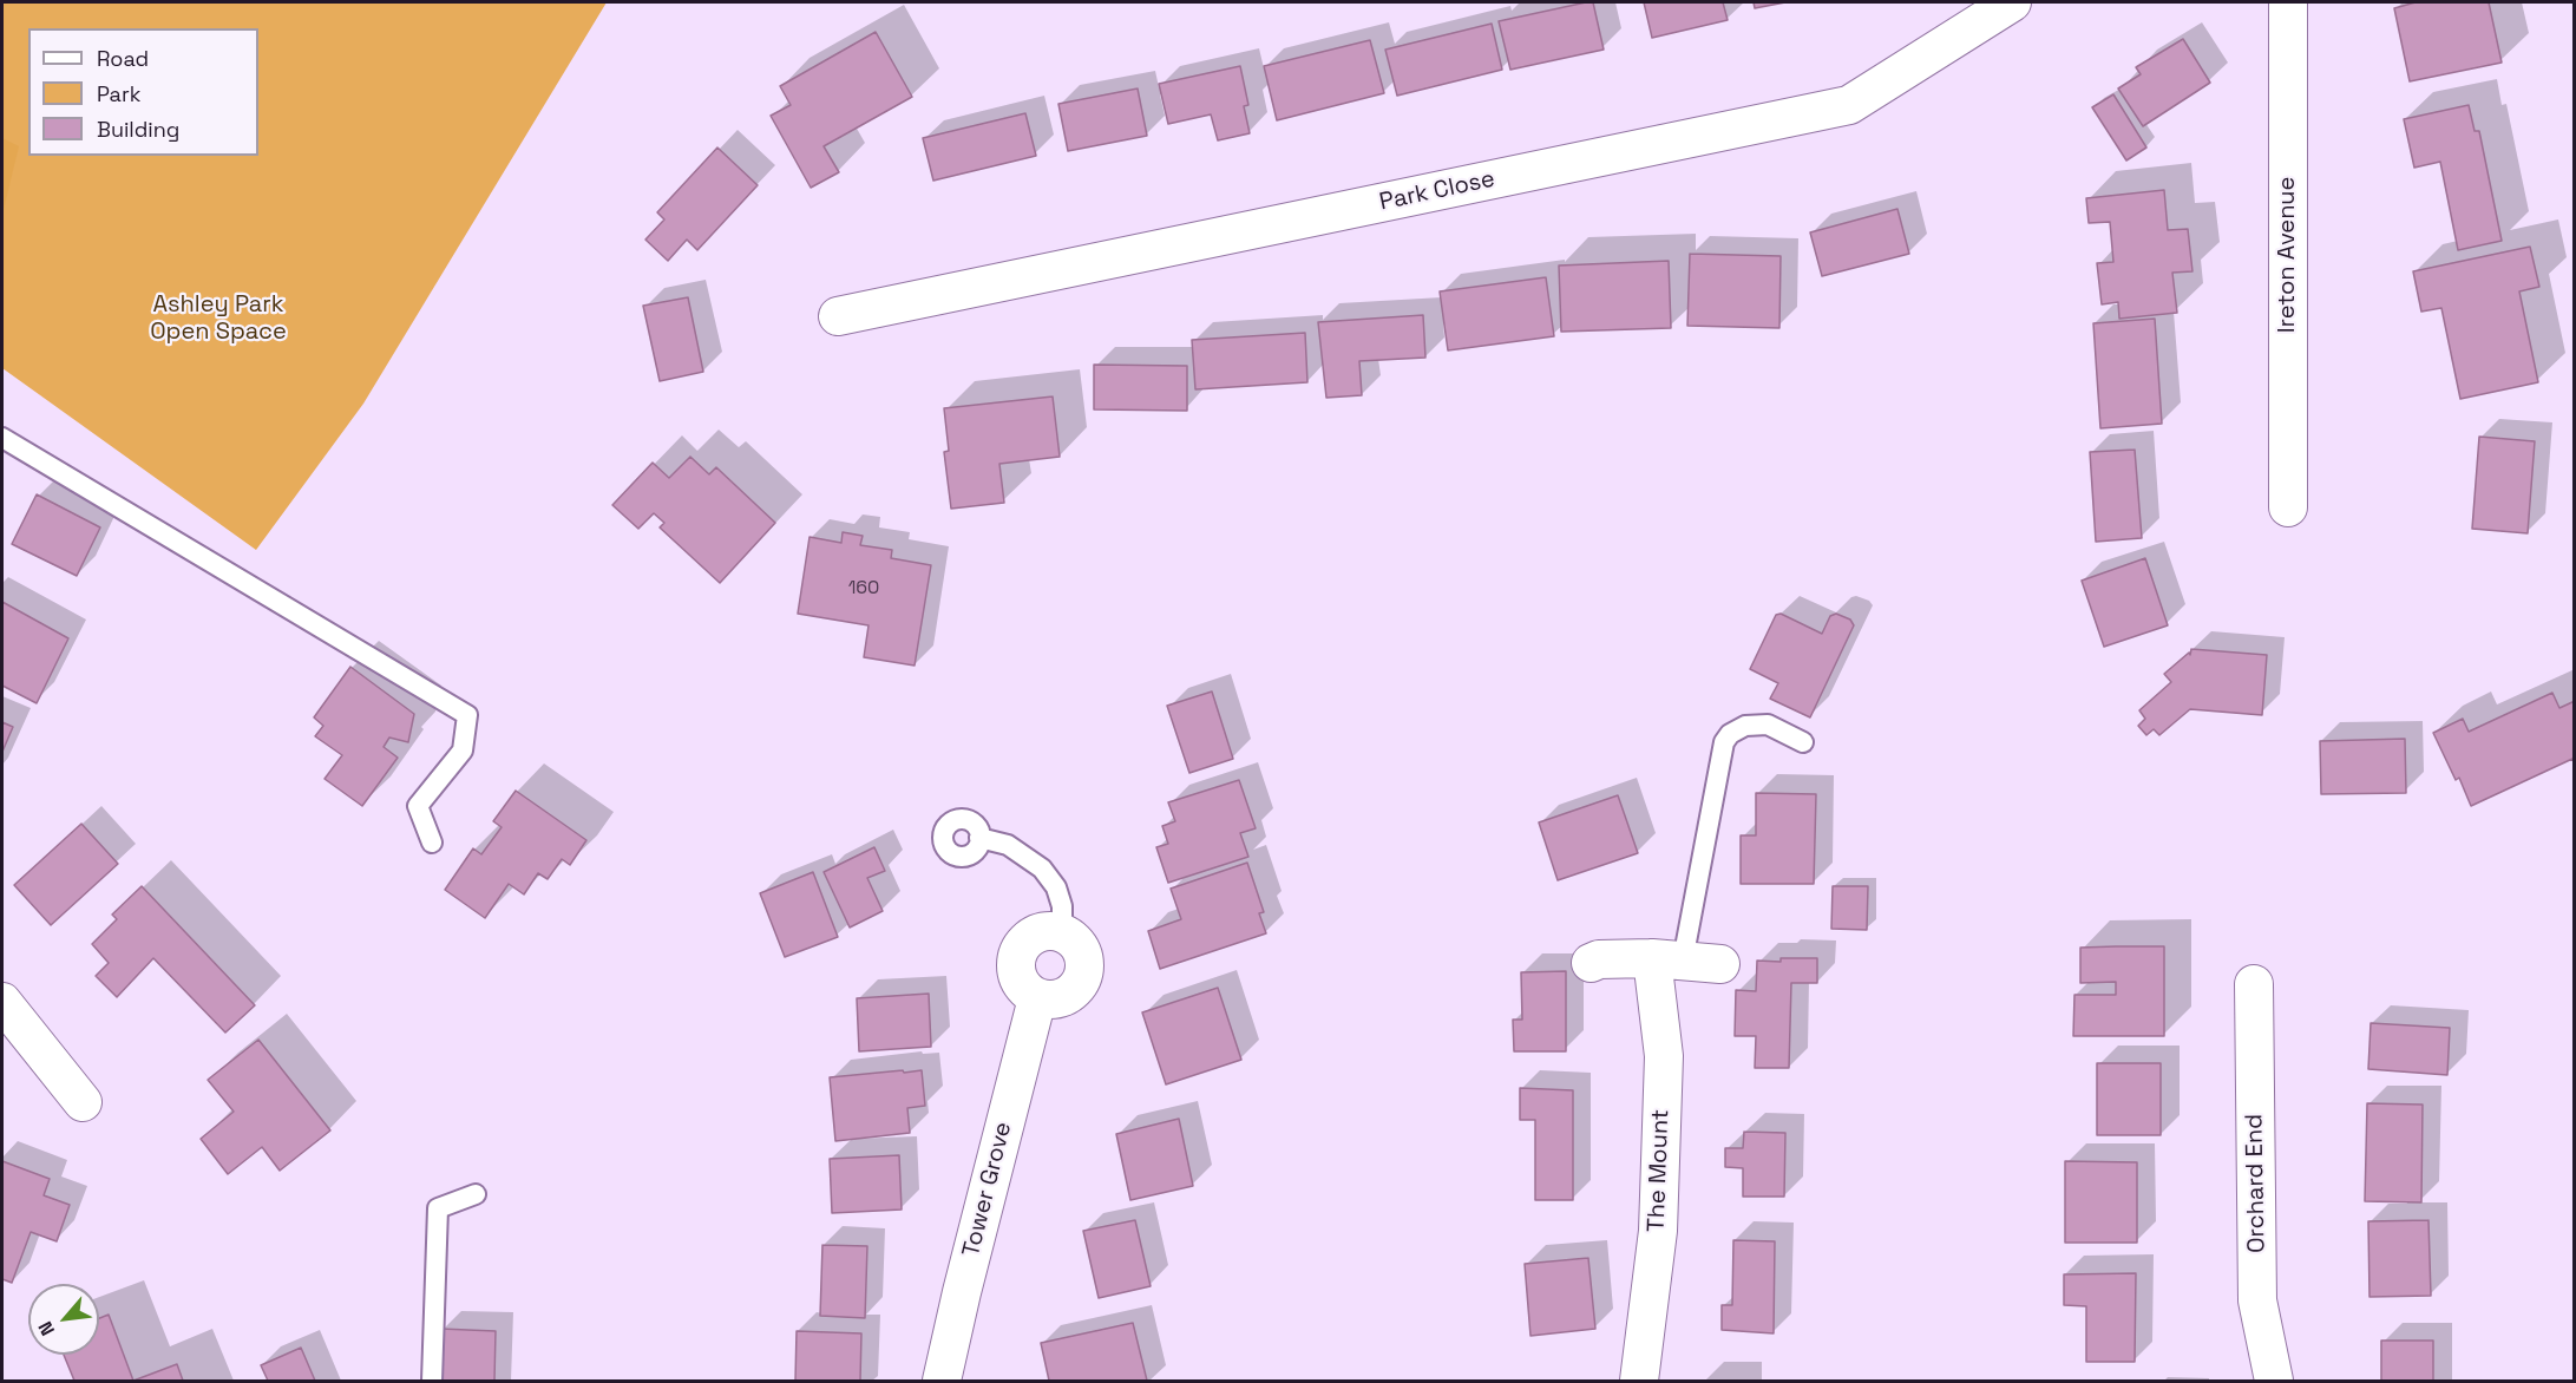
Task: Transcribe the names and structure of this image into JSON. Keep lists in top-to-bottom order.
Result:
{
  "streets": {
    "street": [
      "Park Close",
      "Ireton Avenue",
      "The Mount",
      "Orchard End",
      "Tower Grove"
    ]
  },
  "parks": ["Ashley Park Open Space"],
  "house_numbers": ["160"],
  "legend": ["Road", "Park", "Building"],
  "north": "bottom left"
}
